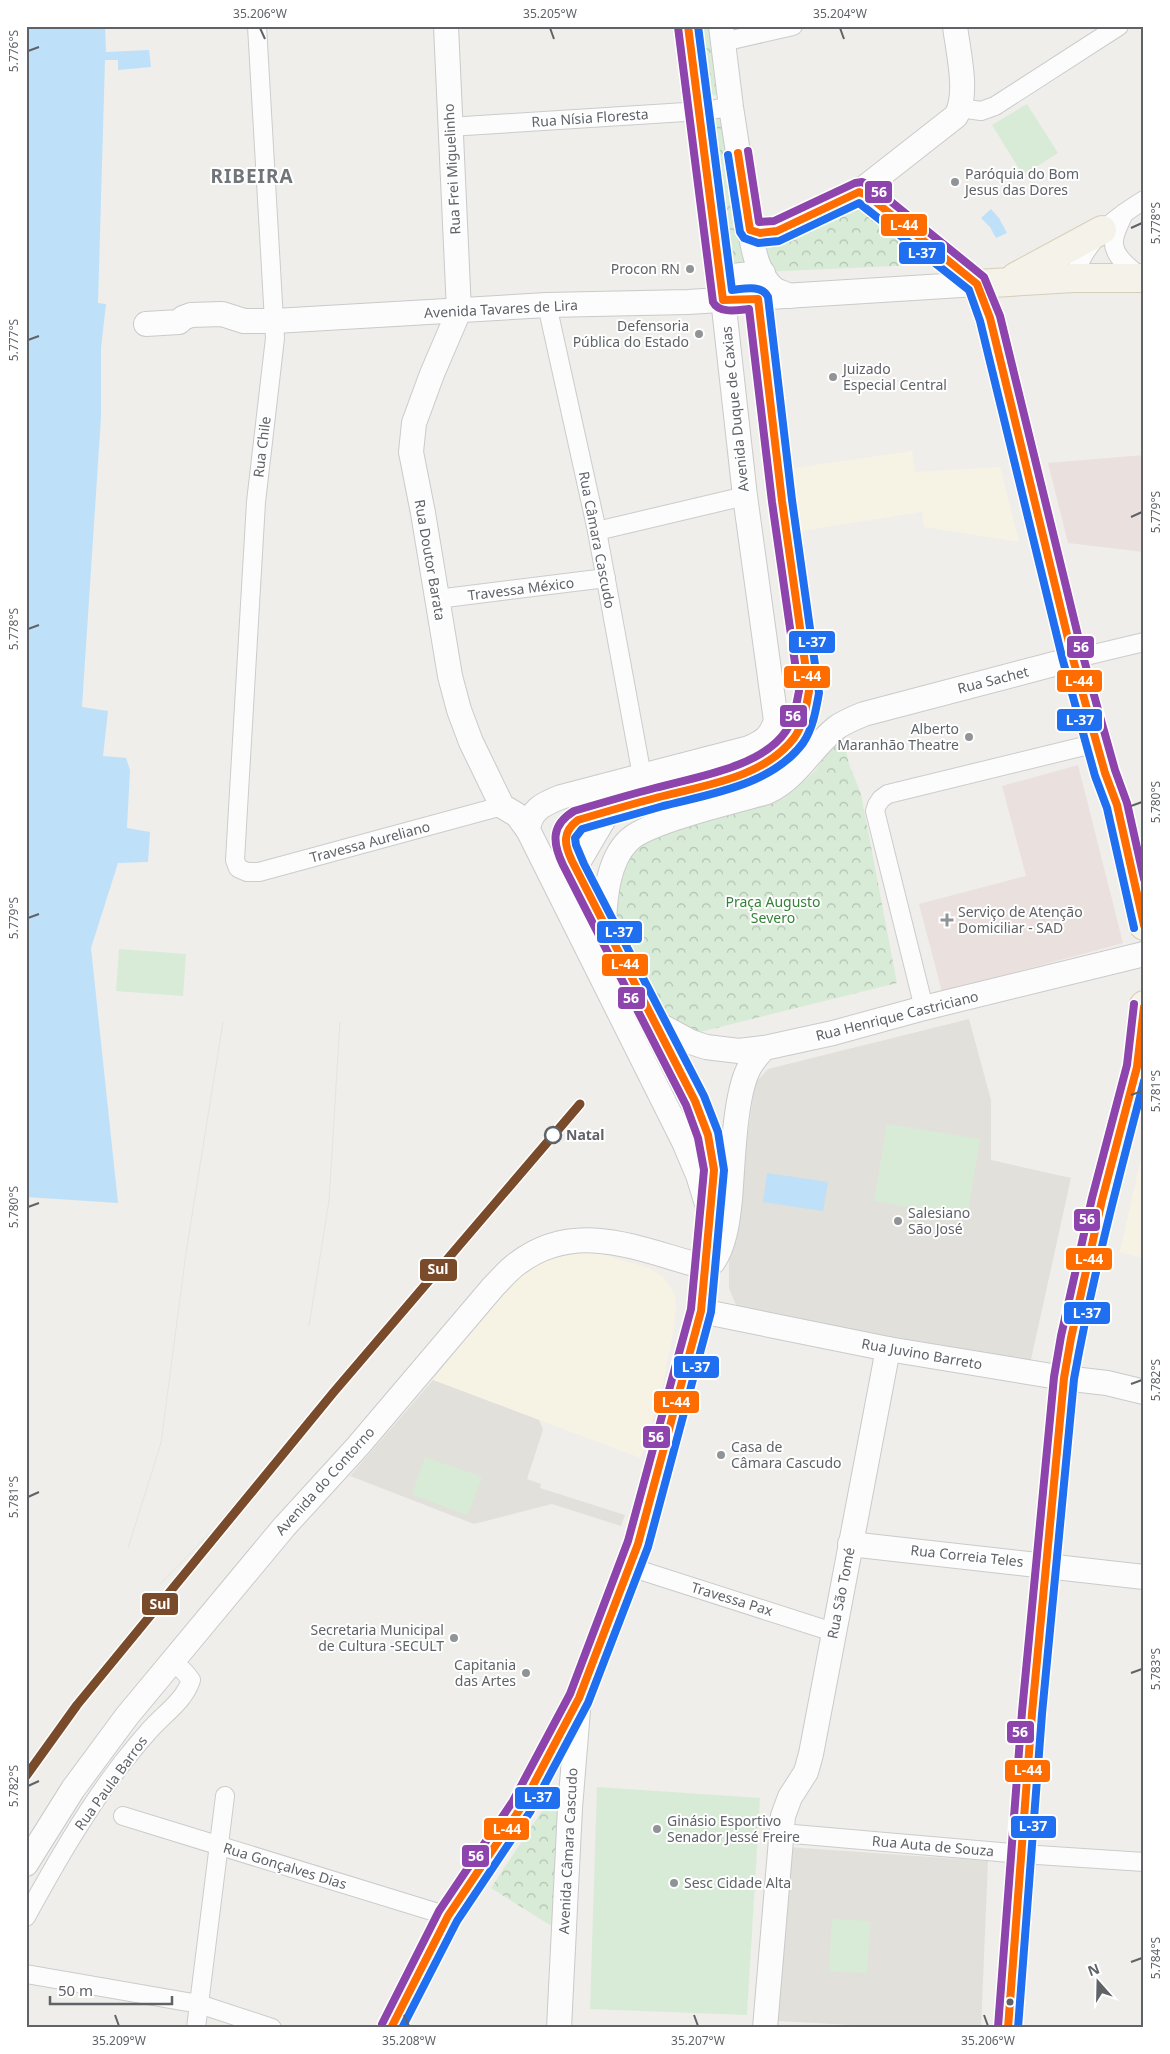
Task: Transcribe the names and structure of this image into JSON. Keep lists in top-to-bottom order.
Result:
{
  "streets": {
    "main road": [
      "Rua Frei Miguelinho",
      "Avenida Tavares de Lira",
      "Avenida Duque de Caxias",
      "Rua Doutor Barata",
      "Rua Sachet",
      "Rua Henrique Castriciano",
      "Rua Juvino Barreto",
      "Avenida do Contorno",
      "Rua Correia Teles",
      "Rua São Tomé",
      "Avenida Câmara Cascudo"
    ],
    "street": [
      "Rua Nísia Floresta",
      "Rua Chile",
      "Rua Câmara Cascudo",
      "Travessa México",
      "Travessa Aureliano",
      "Travessa Pax",
      "Rua Paula Barros",
      "Rua Auta de Souza",
      "Rua Gonçalves Dias"
    ]
  },
  "crossings": [
    ["Rua Nísia Floresta", "Rua Frei Miguelinho"],
    ["Rua Nísia Floresta", "Avenida Duque de Caxias"],
    ["Rua Frei Miguelinho", "Avenida Tavares de Lira"],
    ["Rua Frei Miguelinho", "Rua Doutor Barata"],
    ["Avenida Tavares de Lira", "Avenida Duque de Caxias"],
    ["Avenida Tavares de Lira", "Rua Chile"],
    ["Avenida Tavares de Lira", "Rua Câmara Cascudo"],
    ["Avenida Tavares de Lira", "Rua Doutor Barata"],
    ["Avenida Duque de Caxias", "Rua Câmara Cascudo"],
    ["Rua Chile", "Travessa Aureliano"],
    ["Rua Câmara Cascudo", "Travessa México"],
    ["Rua Doutor Barata", "Travessa México"],
    ["Rua Doutor Barata", "Travessa Aureliano"],
    ["Rua Juvino Barreto", "Rua São Tomé"],
    ["Rua Juvino Barreto", "Avenida Câmara Cascudo"],
    ["Avenida do Contorno", "Rua Paula Barros"],
    ["Avenida do Contorno", "Avenida Câmara Cascudo"],
    ["Rua Correia Teles", "Rua São Tomé"],
    ["Rua São Tomé", "Travessa Pax"],
    ["Rua São Tomé", "Rua Auta de Souza"],
    ["Travessa Pax", "Avenida Câmara Cascudo"]
  ],
  "districts": ["RIBEIRA"],
  "parks": ["Praça Augusto Severo"],
  "places": {
    "other": [
      "Paróquia do Bom Jesus das Dores",
      "Procon RN",
      "Defensoria Pública do Estado",
      "Juizado Especial Central",
      "Alberto Maranhão Theatre",
      "Natal",
      "Salesiano São José",
      "Casa de Câmara Cascudo",
      "Secretaria Municipal de Cultura -SECULT",
      "Capitania das Artes",
      "Ginásio Esportivo Senador Jessé Freire",
      "Sesc Cidade Alta"
    ],
    "health": ["Serviço de Atenção Domiciliar - SAD"]
  },
  "lines": [
    "transit line L-44",
    "transit line L-37",
    "transit line 56",
    "transit line Sul"
  ],
  "scale_bar": "50 m",
  "north": "top",
  "coordinates": [
    "35.206°W",
    "35.205°W",
    "35.204°W",
    "5.776°S",
    "5.778°S",
    "5.777°S",
    "5.779°S",
    "5.780°S",
    "5.781°S",
    "5.782°S",
    "5.783°S",
    "5.784°S",
    "35.209°W",
    "35.208°W",
    "35.207°W"
  ]
}
